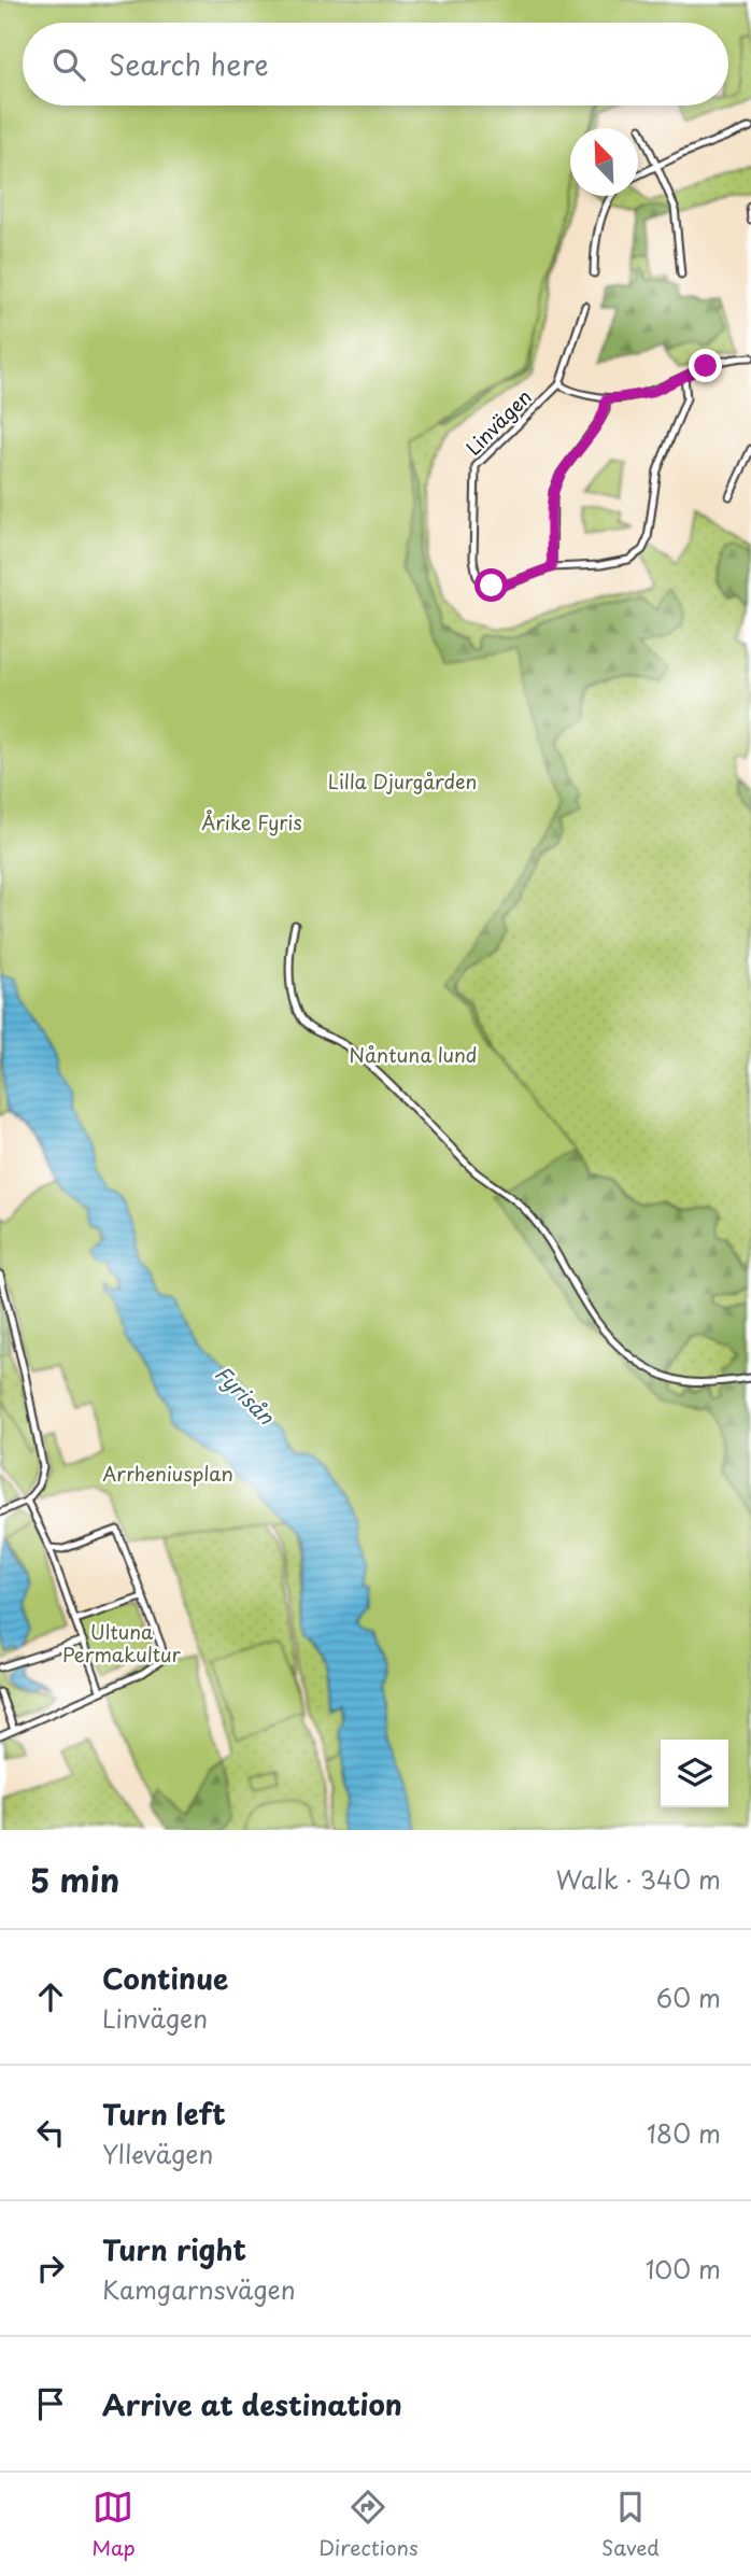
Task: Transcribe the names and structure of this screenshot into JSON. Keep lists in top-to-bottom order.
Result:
{
  "streets": {
    "street": ["Linvägen"]
  },
  "water": ["Fyrisån"],
  "parks": [
    "Lilla Djurgården",
    "Årike Fyris",
    "Nåntuna lund",
    "Arrheniusplan",
    "Ultuna Permakultur"
  ],
  "north": "top left",
  "page": {
    "search": "Search here",
    "heading": ["5 min", "Walk · 340 m"],
    "list": [
      ["Continue", "Linvägen", "60 m"],
      ["Turn left", "Yllevägen", "180 m"],
      ["Turn right", "Kamgarnsvägen", "100 m"],
      "Arrive at destination"
    ],
    "nav": ["Map", "Directions", "Saved"]
  }
}
